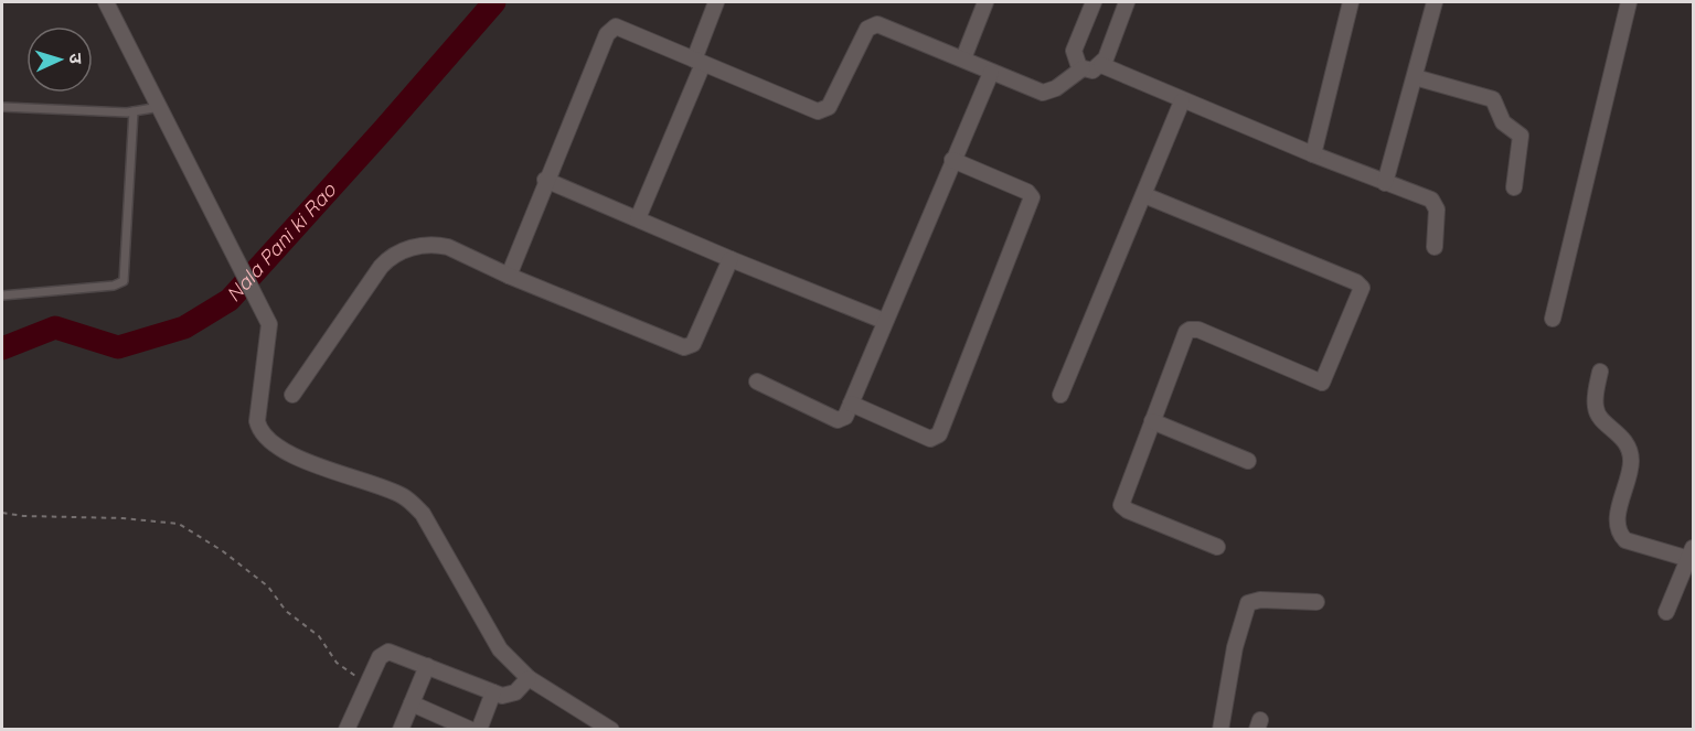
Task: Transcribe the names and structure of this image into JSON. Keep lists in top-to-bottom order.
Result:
{
  "water": ["Nala Pani ki Rao"],
  "north": "right"
}
